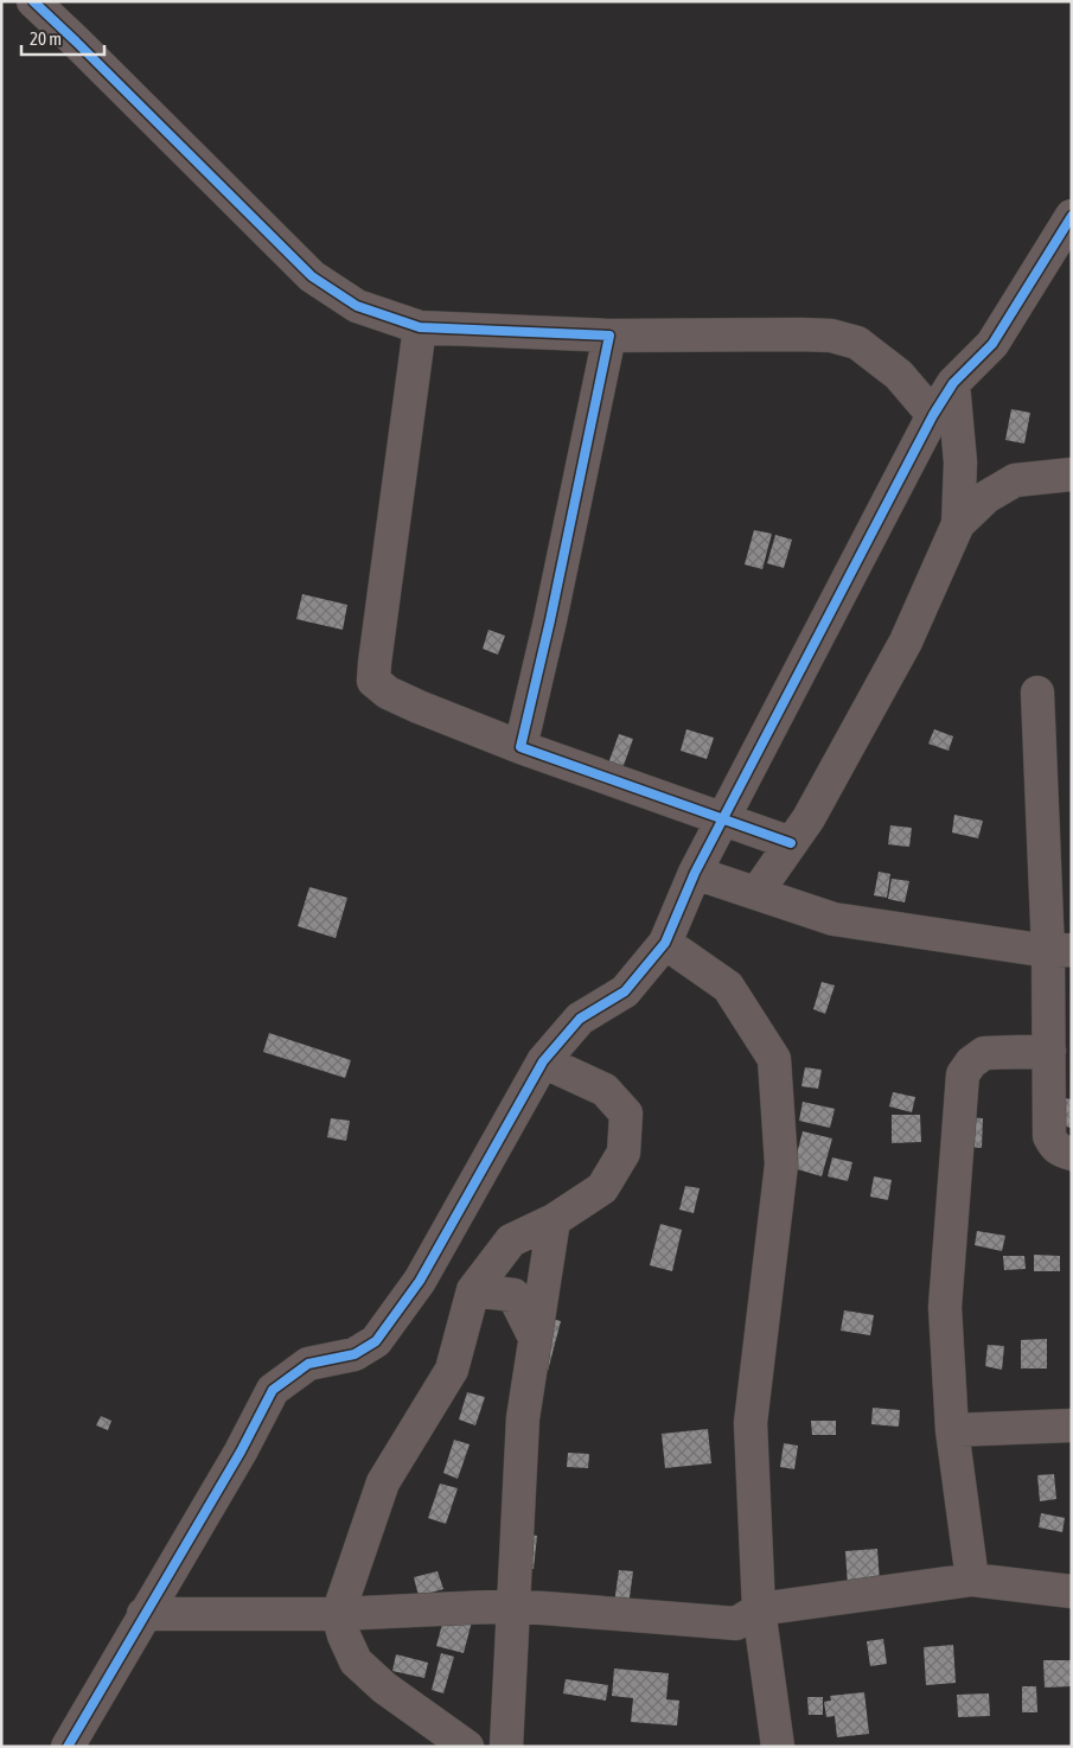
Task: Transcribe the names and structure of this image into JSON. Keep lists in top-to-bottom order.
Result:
{
  "scale_bar": "20 m"
}
